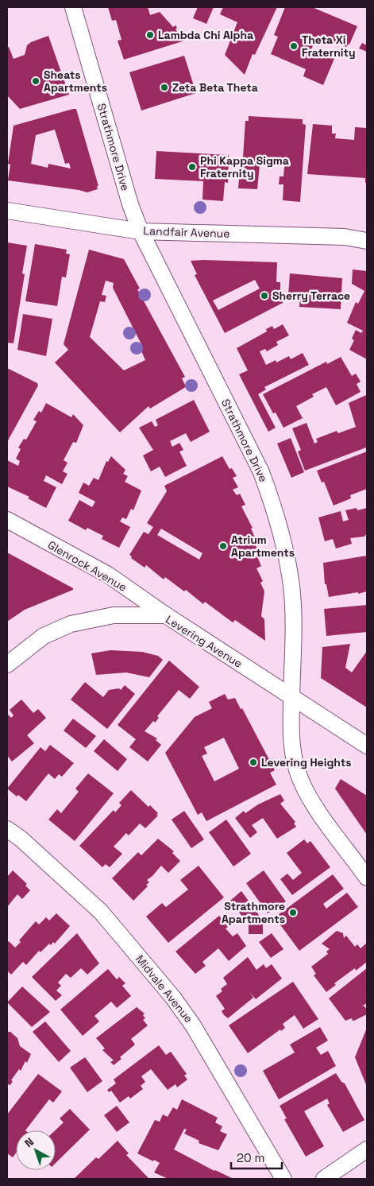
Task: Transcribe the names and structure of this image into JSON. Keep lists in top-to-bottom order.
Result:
{
  "streets": {
    "street": [
      "Strathmore Drive",
      "Landfair Avenue",
      "Glenrock Avenue",
      "Levering Avenue",
      "Midvale Avenue"
    ]
  },
  "crossings": [
    ["Strathmore Drive", "Landfair Avenue"],
    ["Strathmore Drive", "Levering Avenue"],
    ["Glenrock Avenue", "Levering Avenue"]
  ],
  "places": [
    "Lambda Chi Alpha",
    "Theta Xi Fraternity",
    "Sheats Apartments",
    "Zeta Beta Theta",
    "Phi Kappa Sigma Fraternity",
    "Sherry Terrace",
    "Atrium Apartments",
    "Levering Heights",
    "Strathmore Apartments"
  ],
  "scale_bar": "20 m",
  "north": "top left"
}
